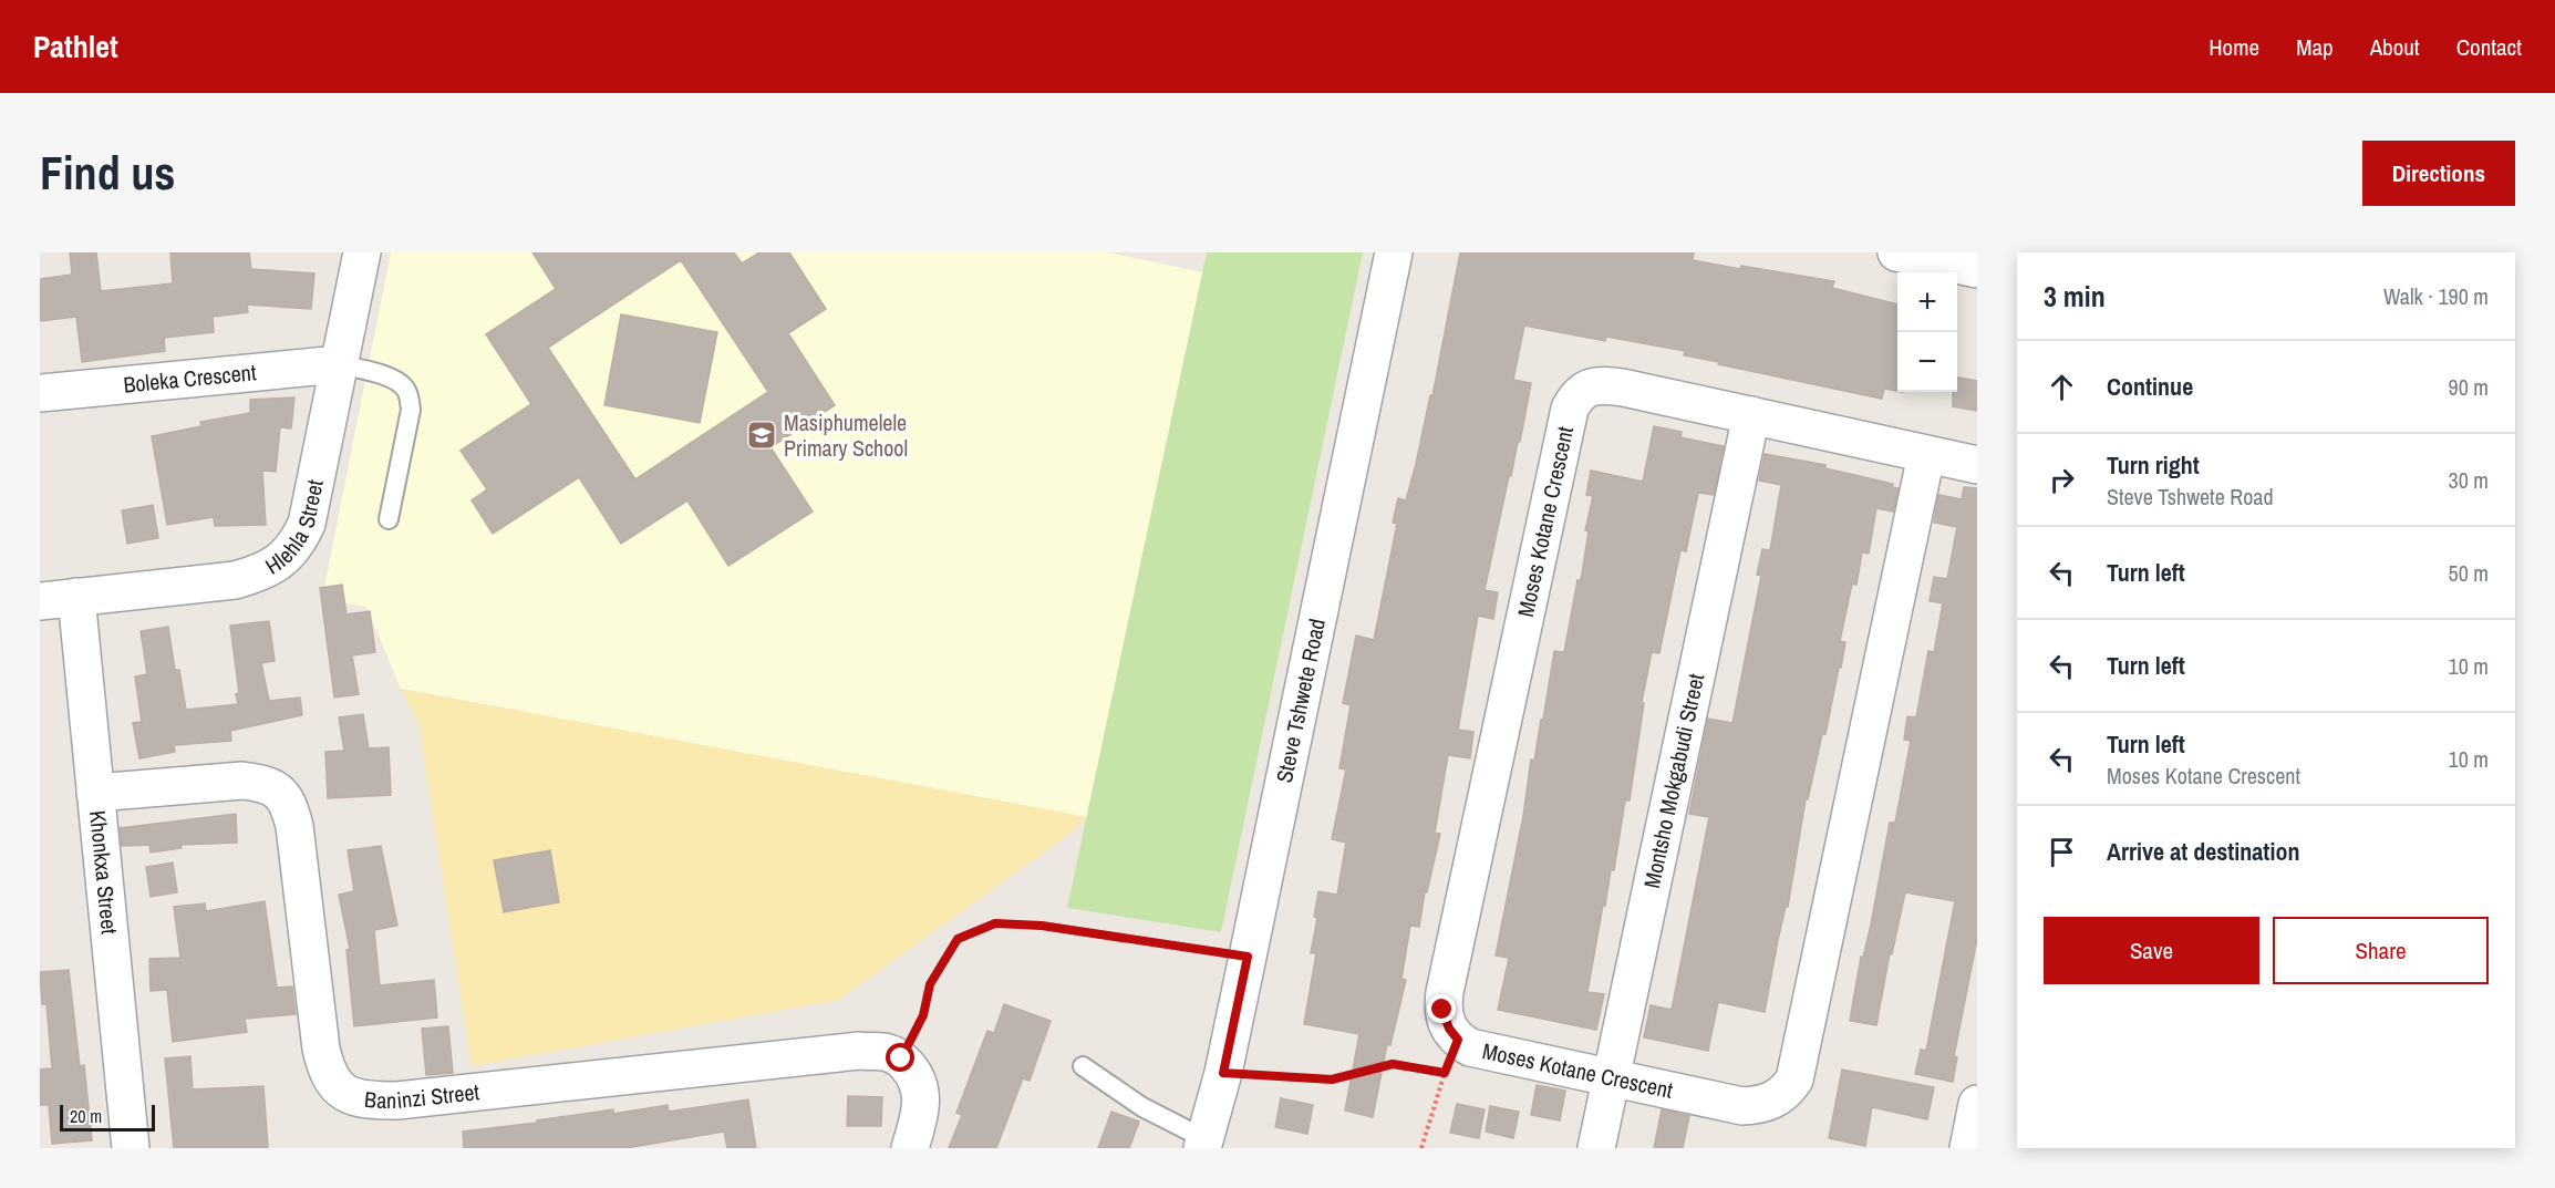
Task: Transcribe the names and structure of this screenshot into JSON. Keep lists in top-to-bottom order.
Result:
{
  "streets": {
    "street": [
      "Boleka Crescent",
      "Hlehla Street",
      "Moses Kotane Crescent",
      "Steve Tshwete Road",
      "Montsho Mokgabudi Street",
      "Khonkxa Street",
      "Baninzi Street"
    ]
  },
  "crossings": [
    ["Boleka Crescent", "Hlehla Street"],
    ["Hlehla Street", "Khonkxa Street"],
    ["Moses Kotane Crescent", "Montsho Mokgabudi Street"],
    ["Khonkxa Street", "Baninzi Street"]
  ],
  "places": {
    "school or university": ["Masiphumelele Primary School"]
  },
  "scale_bar": "20 m",
  "page": {
    "header": "Pathlet",
    "nav": [
      "Home",
      "Map",
      "About",
      "Contact"
    ],
    "buttons": [
      "Directions",
      ["Save", "Share"]
    ],
    "title": "Find us",
    "heading": ["3 min", "Walk · 190 m"],
    "map_buttons": ["+", "−"],
    "list": [
      ["Continue", "90 m"],
      ["Turn right", "Steve Tshwete Road", "30 m"],
      ["Turn left", "50 m"],
      ["Turn left", "10 m"],
      ["Turn left", "Moses Kotane Crescent", "10 m"],
      "Arrive at destination"
    ],
    "scale": "20 m"
  }
}
